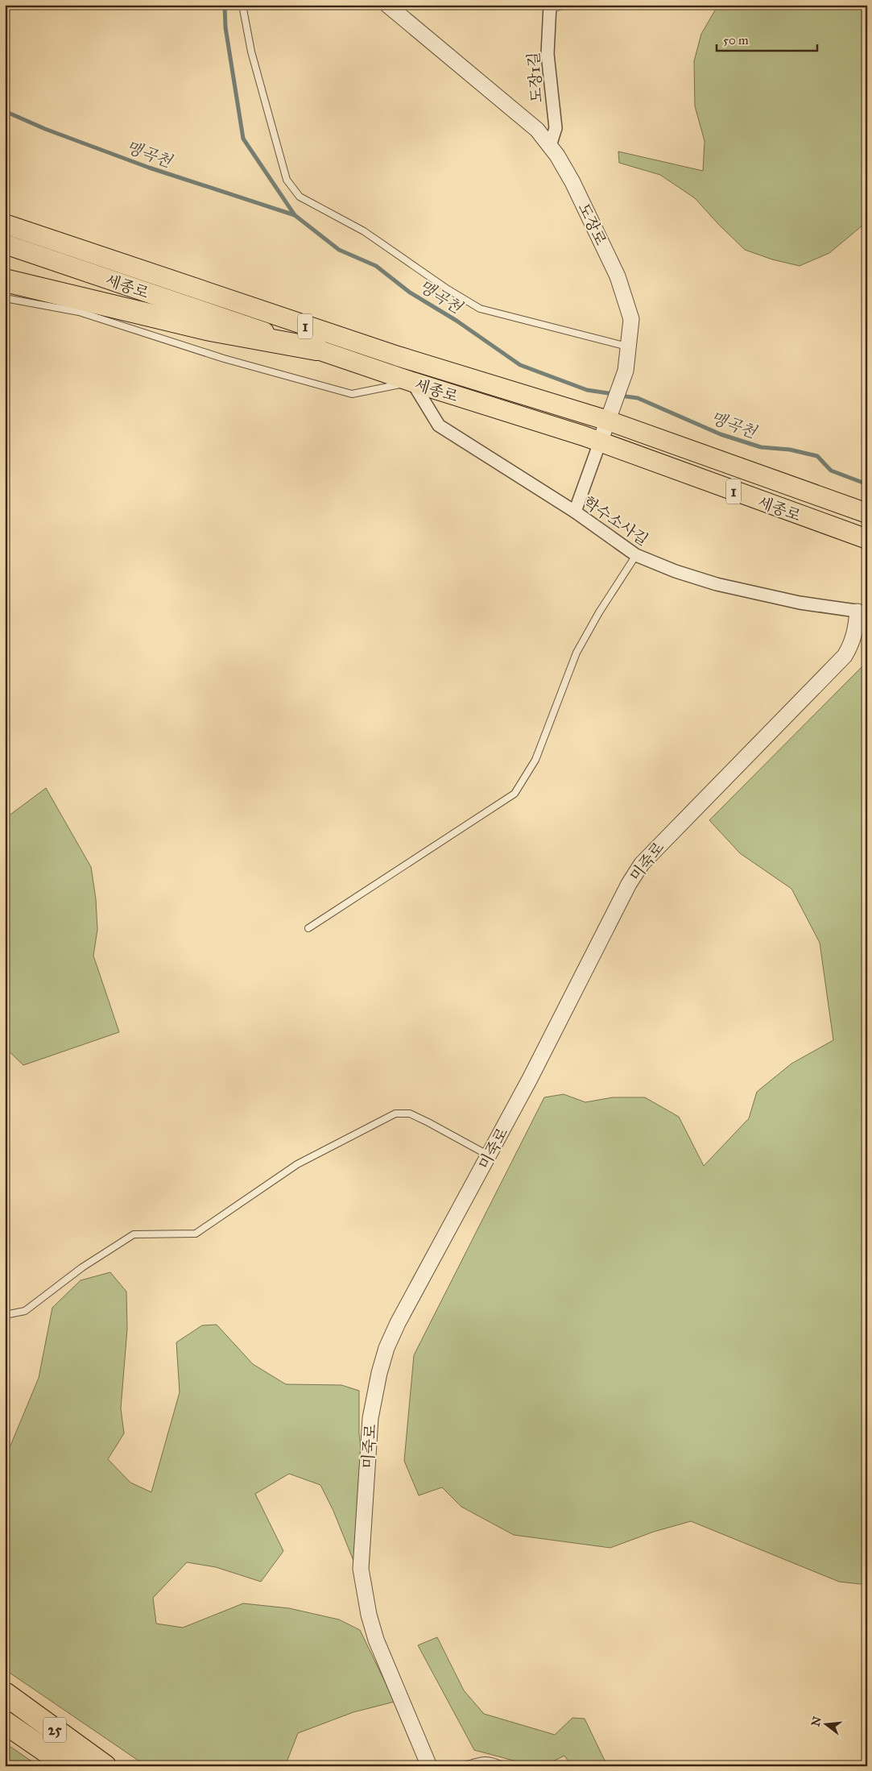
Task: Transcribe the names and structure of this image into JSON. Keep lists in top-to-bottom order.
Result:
{
  "streets": {
    "highway": ["25"],
    "main road": ["세종로", "1"],
    "street": [
      "도장1길",
      "도장로",
      "학수소사길",
      "미죽로"
    ]
  },
  "crossings": [
    ["도장1길", "도장로"],
    ["도장로", "세종로"],
    ["도장로", "학수소사길"],
    ["세종로", "학수소사길"],
    ["학수소사길", "미죽로"]
  ],
  "water": ["맹곡천"],
  "scale_bar": "50 m",
  "north": "left"
}
